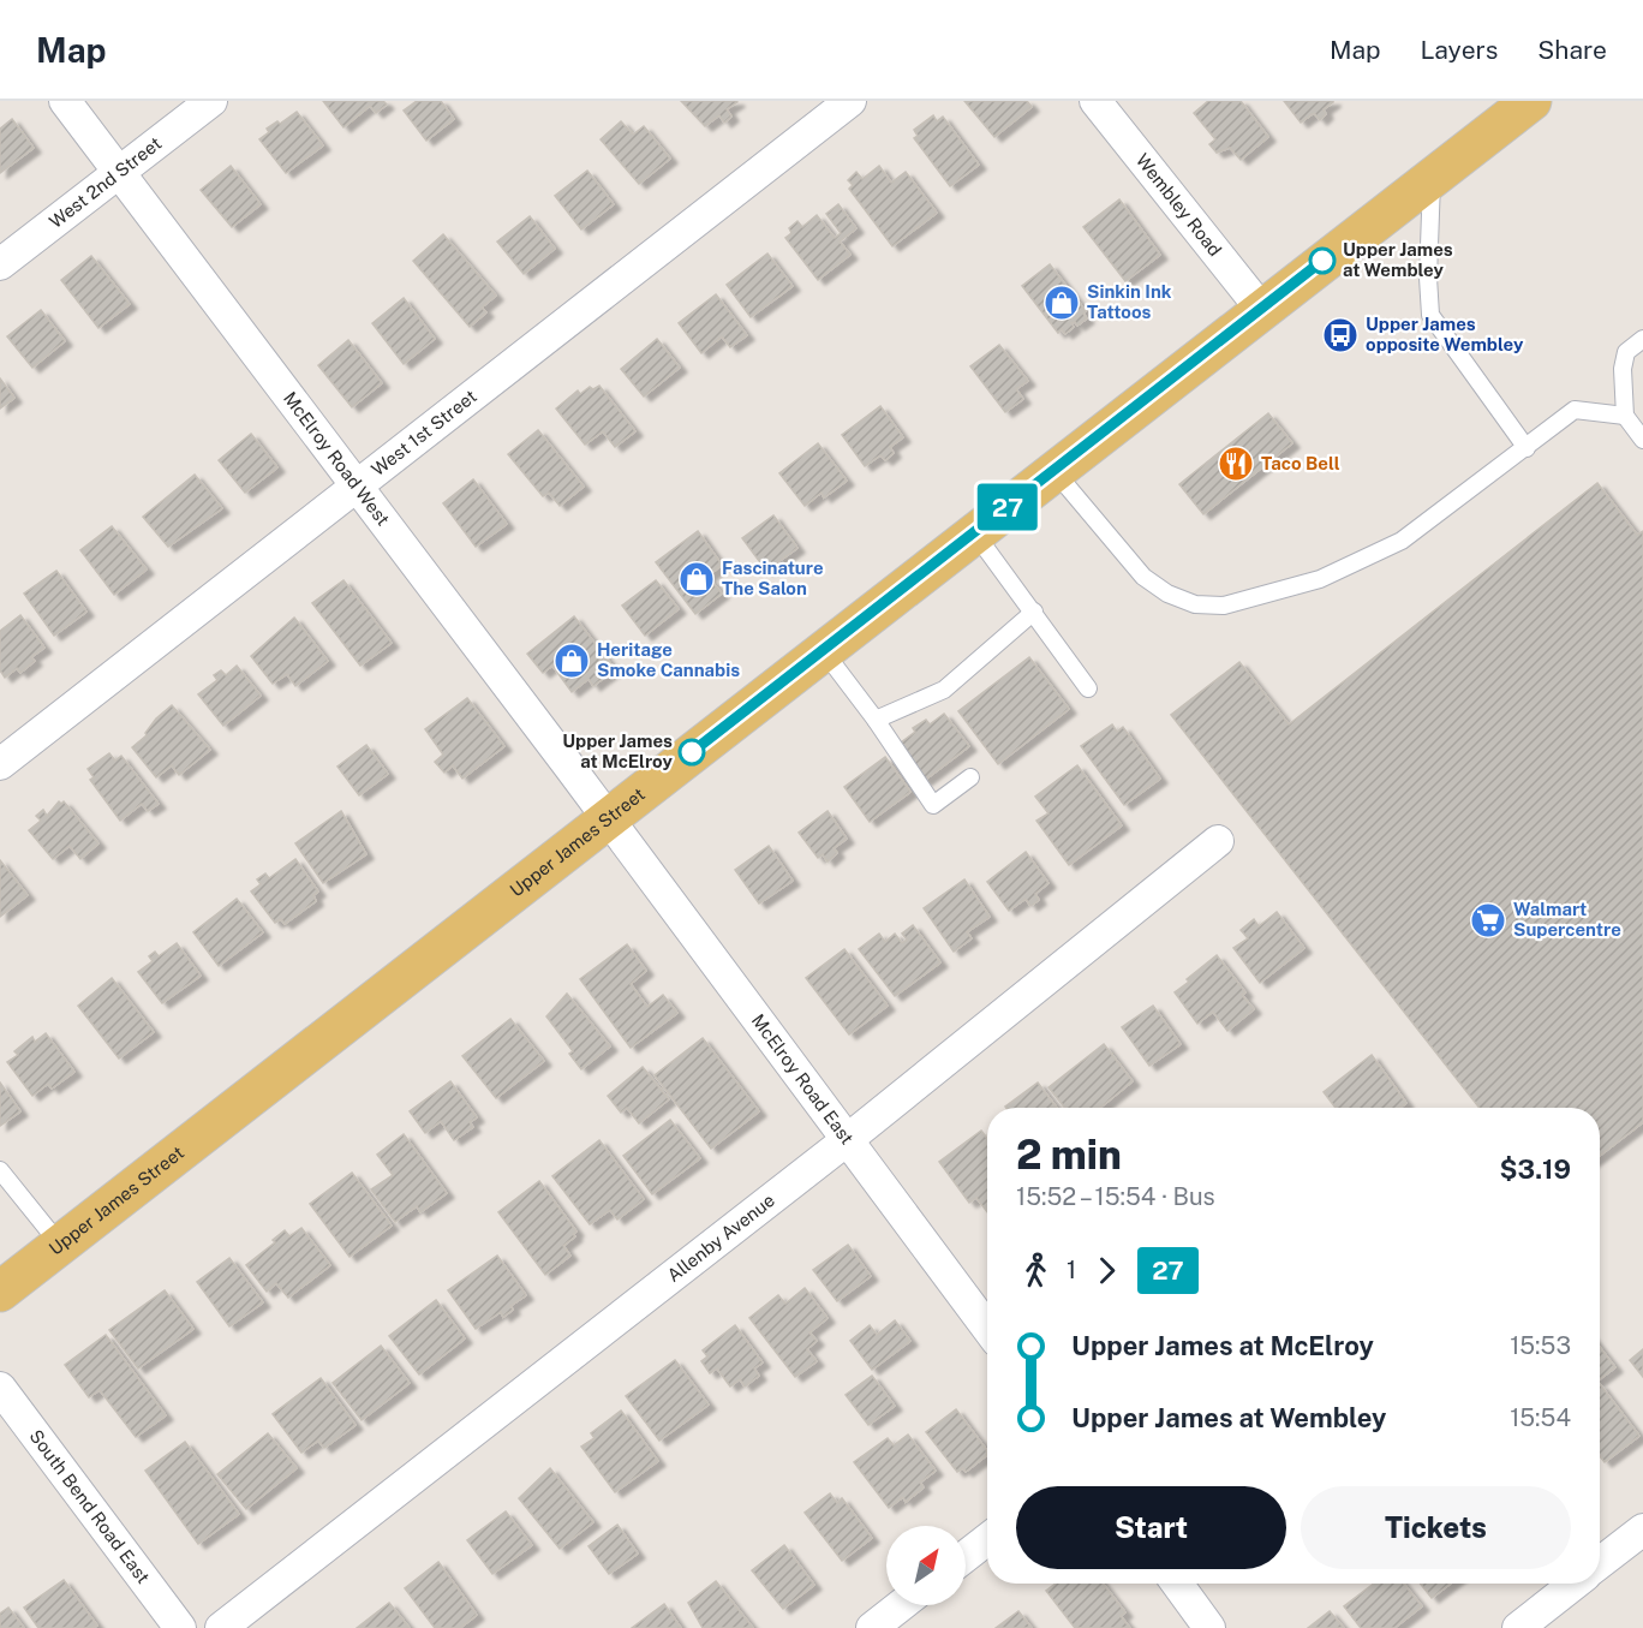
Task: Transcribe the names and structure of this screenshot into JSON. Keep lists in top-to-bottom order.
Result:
{
  "streets": {
    "main road": ["Upper James Street"],
    "street": [
      "West 2nd Street",
      "Wembley Road",
      "West 1st Street",
      "McElroy Road West",
      "McElroy Road East",
      "Allenby Avenue",
      "South Bend Road East"
    ]
  },
  "crossings": [
    ["West 2nd Street", "McElroy Road West"],
    ["Wembley Road", "Upper James Street"],
    ["West 1st Street", "McElroy Road West"],
    ["McElroy Road West", "Upper James Street"],
    ["McElroy Road West", "McElroy Road East"],
    ["Upper James Street", "McElroy Road East"],
    ["McElroy Road East", "Allenby Avenue"]
  ],
  "places": {
    "other": ["Upper James at Wembley", "Upper James at McElroy"],
    "shop": ["Sinkin Ink Tattoos", "Fascinature The Salon", "Heritage Smoke Cannabis"],
    "bus stop": ["Upper James opposite Wembley"],
    "restaurant": ["Taco Bell"],
    "supermarket": ["Walmart Supercentre"]
  },
  "lines": ["bus line 27"],
  "north": "top right",
  "page": {
    "header": "Map",
    "nav": ["Map", "Layers", "Share"],
    "on_map": "27",
    "heading": ["2 min", "15:52 – 15:54 · Bus", "$3.19"],
    "legs": ["1", "27"],
    "list": [
      {
        "name": "Upper James at McElroy",
        "value": "15:53"
      },
      {
        "name": "Upper James at Wembley",
        "value": "15:54"
      }
    ],
    "buttons": ["Start", "Tickets"]
  }
}
